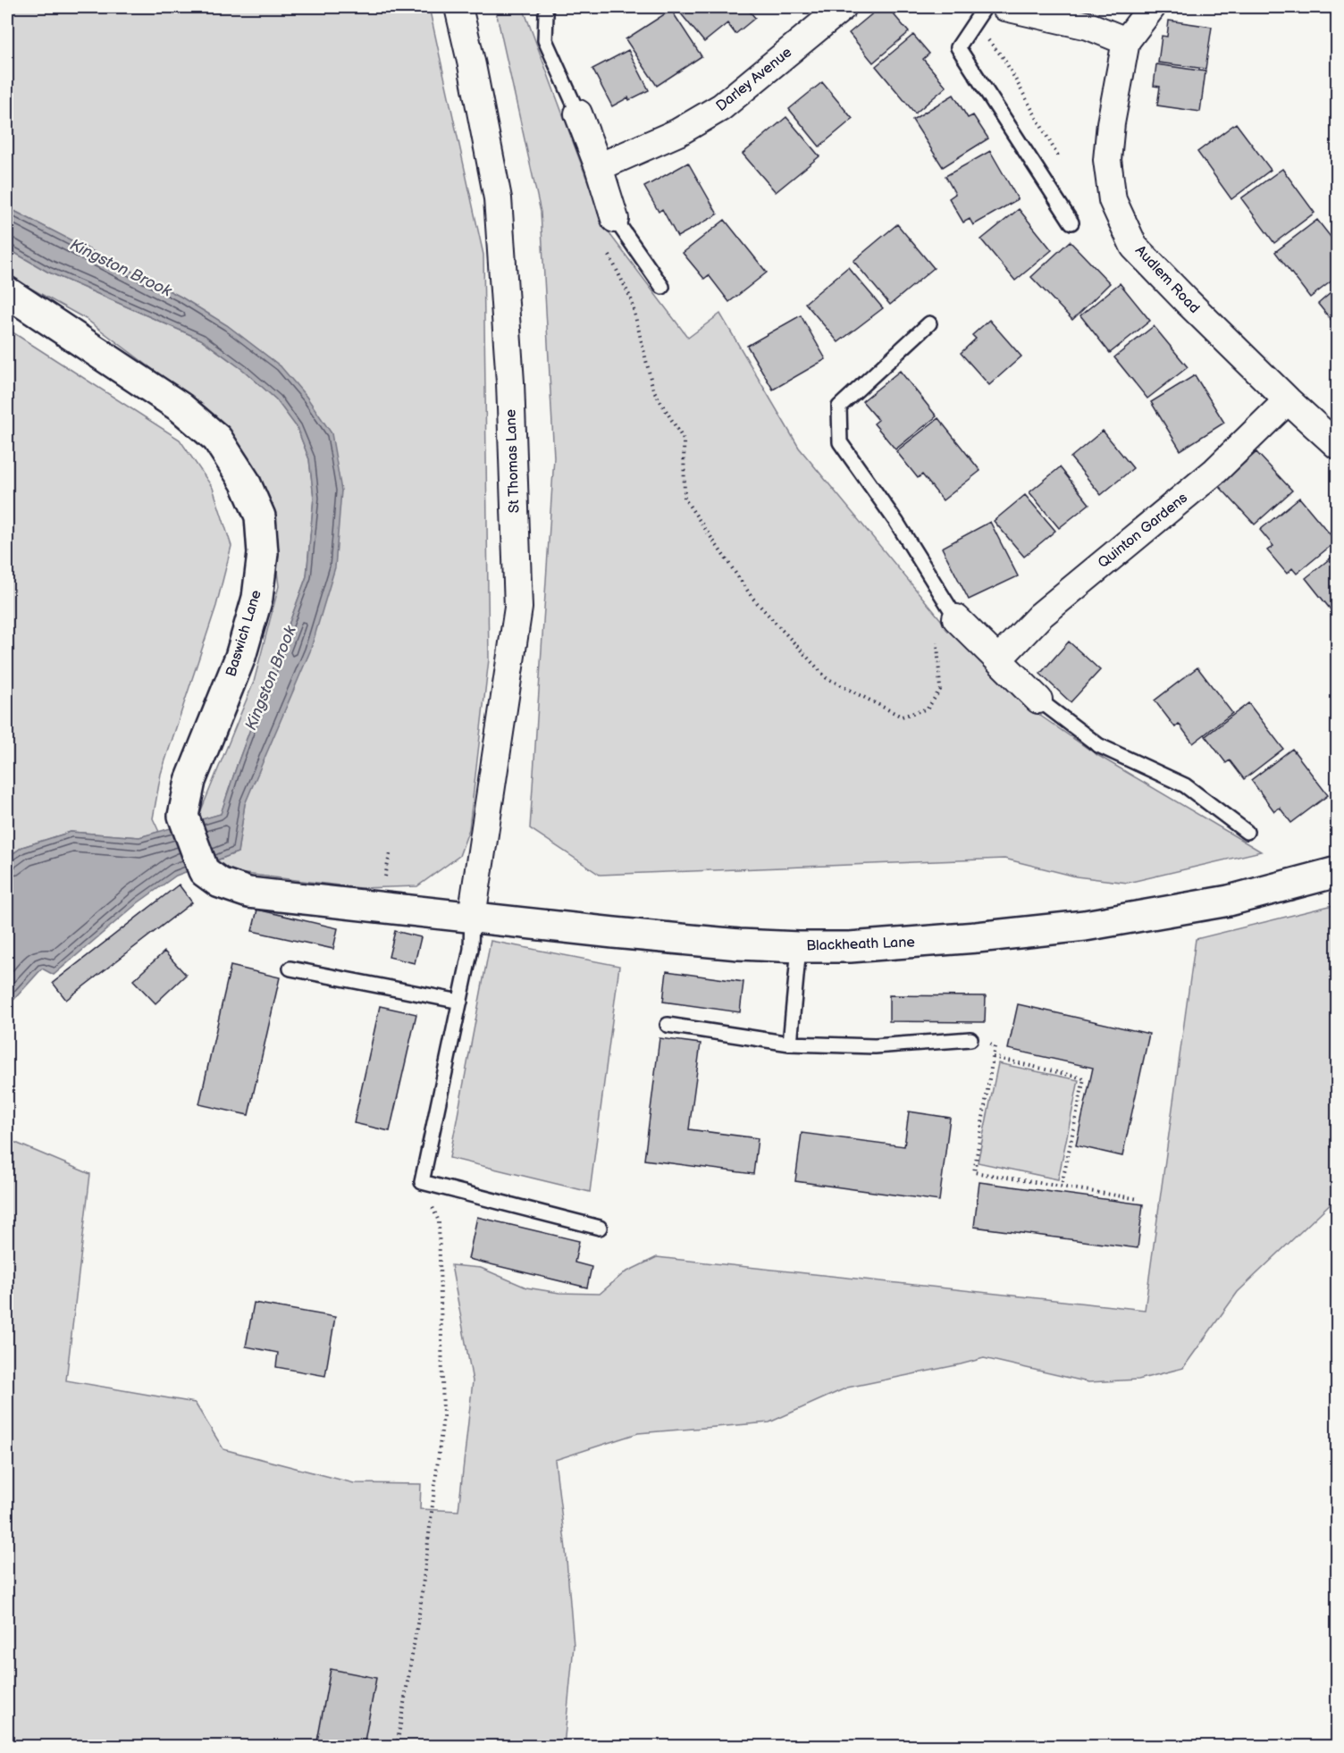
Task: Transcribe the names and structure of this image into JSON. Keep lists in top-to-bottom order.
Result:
{
  "streets": {
    "street": [
      "Darley Avenue",
      "Audlem Road",
      "St Thomas Lane",
      "Quinton Gardens",
      "Baswich Lane",
      "Blackheath Lane"
    ]
  },
  "crossings": [
    ["Audlem Road", "Quinton Gardens"],
    ["St Thomas Lane", "Blackheath Lane"],
    ["Baswich Lane", "Blackheath Lane"]
  ],
  "water": ["Kingston Brook"]
}
